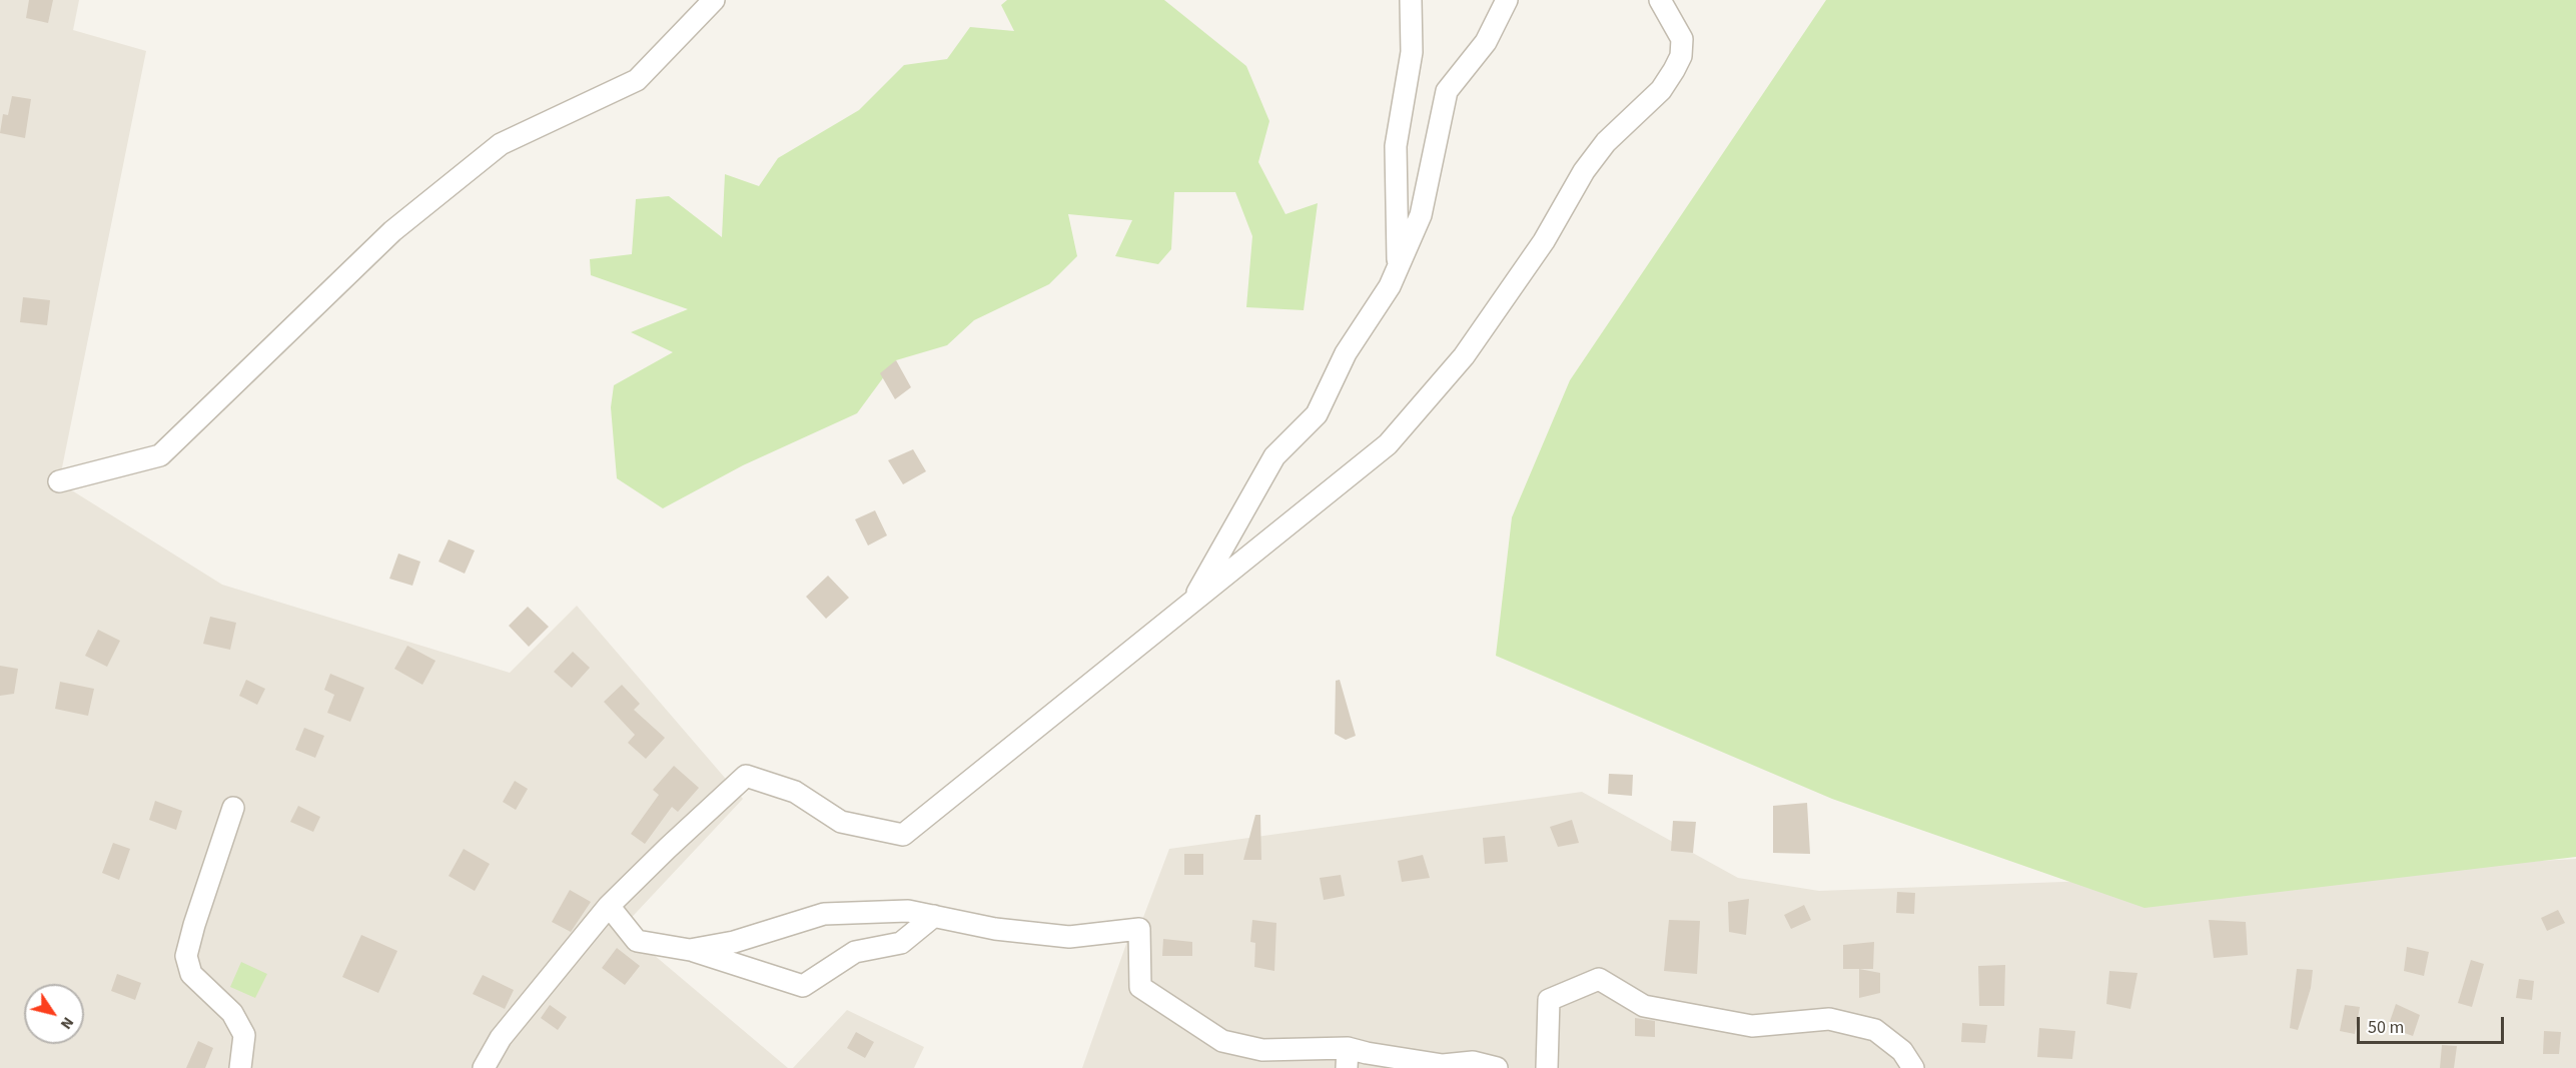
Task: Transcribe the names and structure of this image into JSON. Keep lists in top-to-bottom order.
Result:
{
  "scale_bar": "50 m",
  "north": "bottom right"
}
